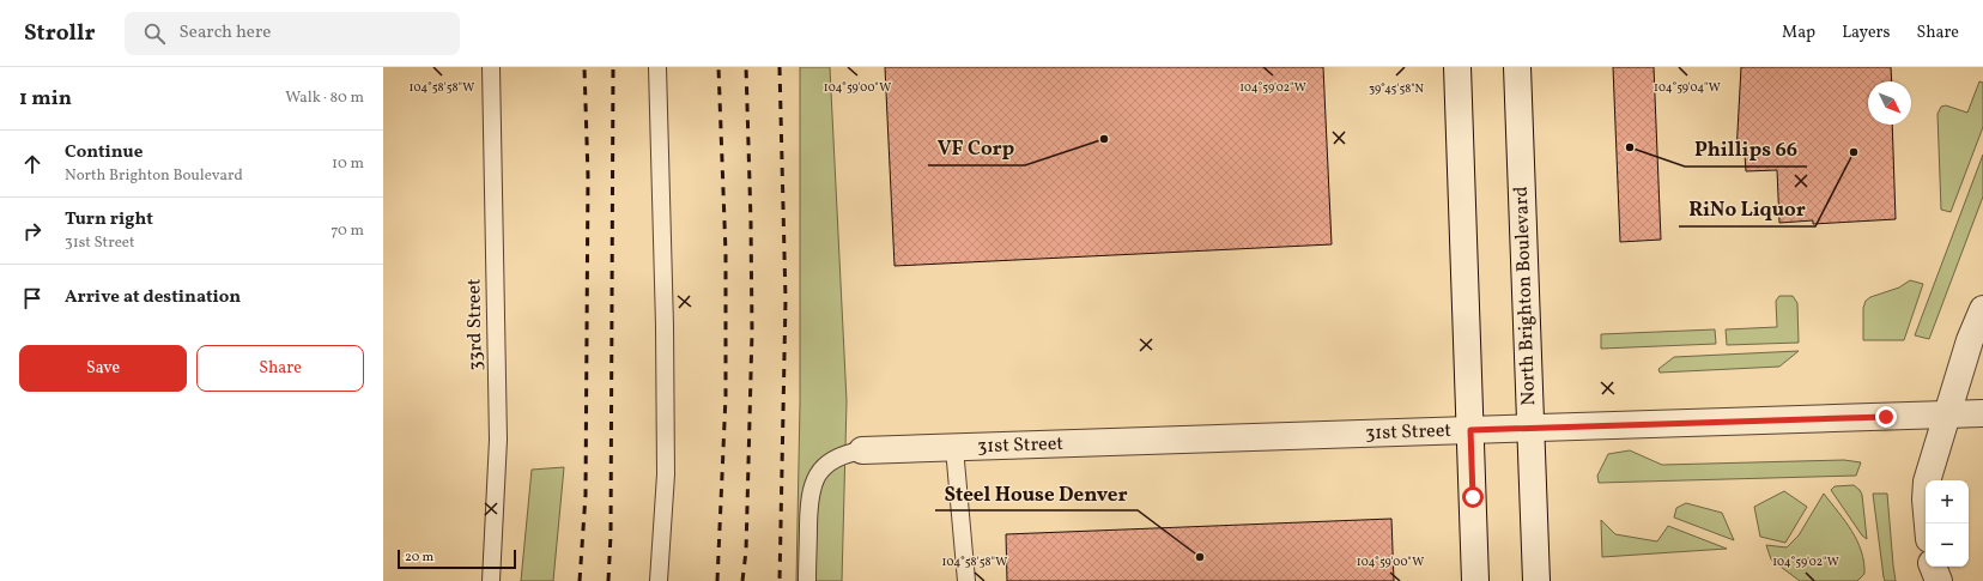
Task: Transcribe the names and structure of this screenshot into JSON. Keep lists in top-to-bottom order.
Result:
{
  "streets": {
    "street": ["North Brighton Boulevard", "31st Street"],
    "lane": ["33rd Street"]
  },
  "crossings": [
    ["North Brighton Boulevard", "31st Street"]
  ],
  "places": [
    "VF Corp",
    "Phillips 66",
    "RiNo Liquor",
    "Steel House Denver"
  ],
  "scale_bar": "20 m",
  "north": "bottom right",
  "page": {
    "header": "Strollr",
    "search": "Search here",
    "nav": ["Map", "Layers", "Share"],
    "heading": ["1 min", "Walk · 80 m"],
    "list": [
      ["Continue", "North Brighton Boulevard", "10 m"],
      ["Turn right", "31st Street", "70 m"],
      "Arrive at destination"
    ],
    "buttons": ["Save", "Share"],
    "map_buttons": ["+", "−"],
    "scale": "20 m"
  },
  "coordinates": [
    "104°58'58\"W",
    "104°59'00\"W",
    "104°59'02\"W",
    "104°59'04\"W",
    "39°45'58\"N"
  ]
}
